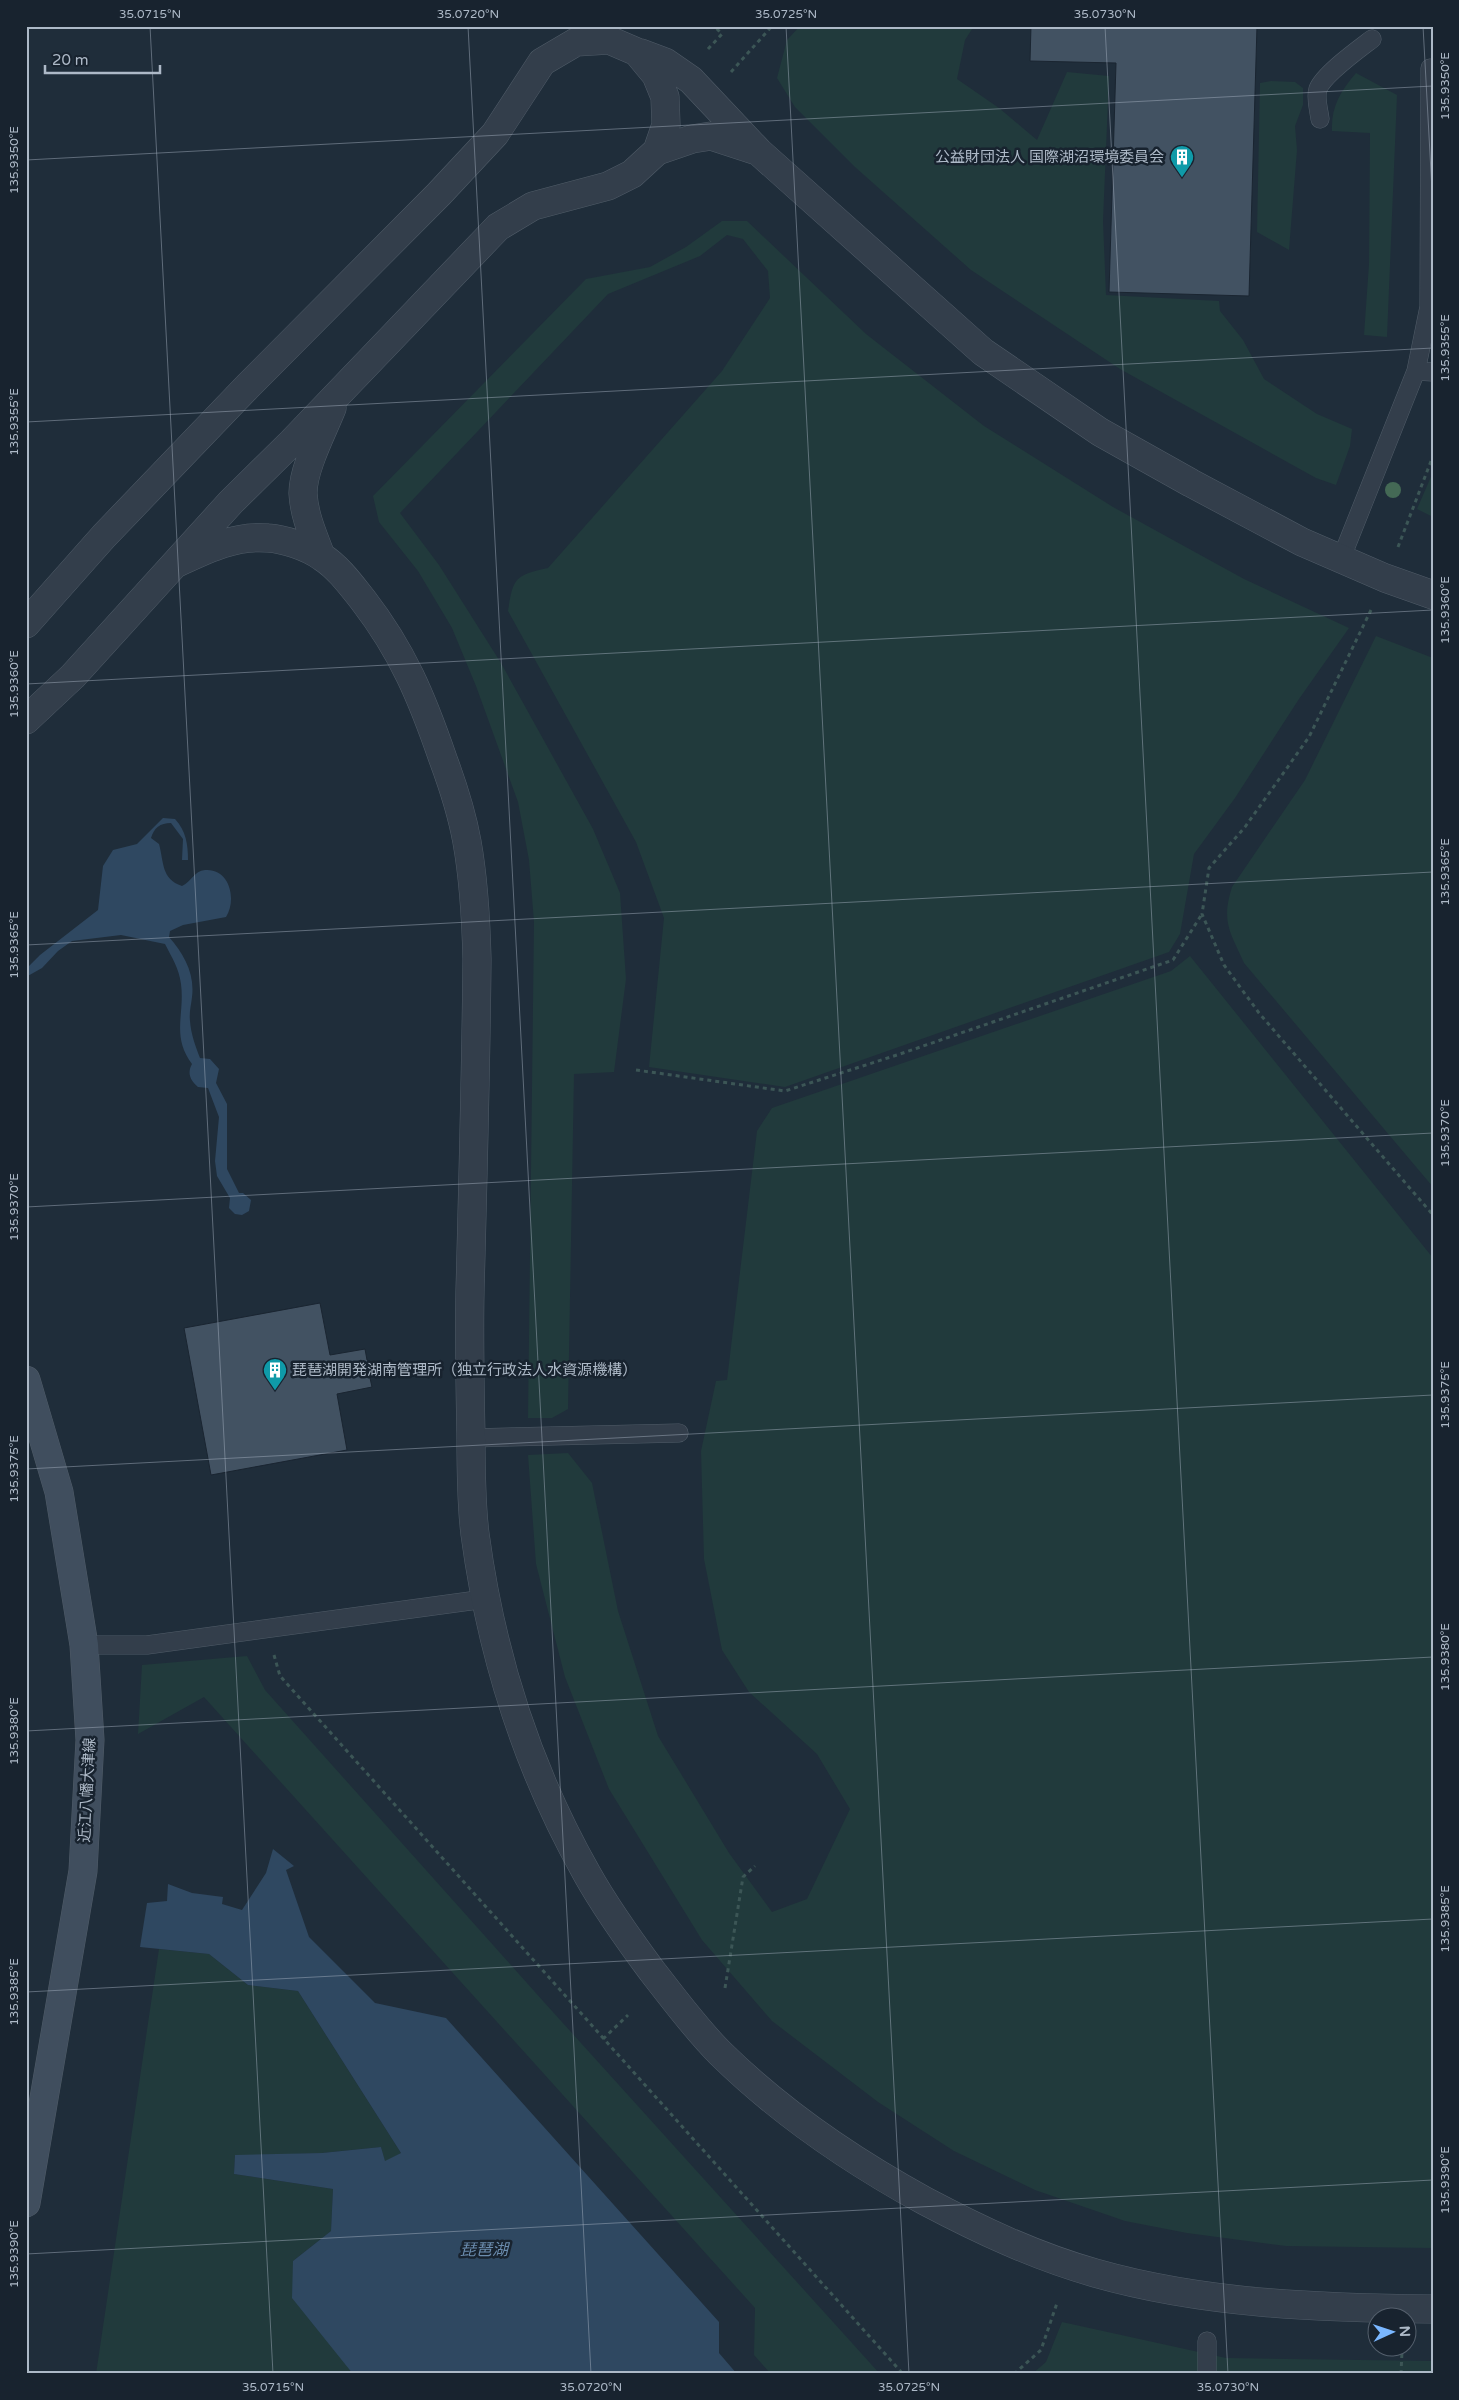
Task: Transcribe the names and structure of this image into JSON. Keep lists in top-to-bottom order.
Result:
{
  "streets": {
    "main road": ["近江八幡大津線"]
  },
  "water": ["琵琶湖"],
  "places": {
    "building": ["公益財団法人 国際湖沼環境委員会", "琵琶湖開発湖南管理所（独立行政法人水資源機構）"]
  },
  "scale_bar": "20 m",
  "north": "right",
  "coordinates": [
    "35.0715°N",
    "35.0720°N",
    "35.0725°N",
    "35.0730°N",
    "135.9350°E",
    "135.9355°E",
    "135.9360°E",
    "135.9365°E",
    "135.9370°E",
    "135.9375°E",
    "135.9380°E",
    "135.9385°E",
    "135.9390°E"
  ]
}
